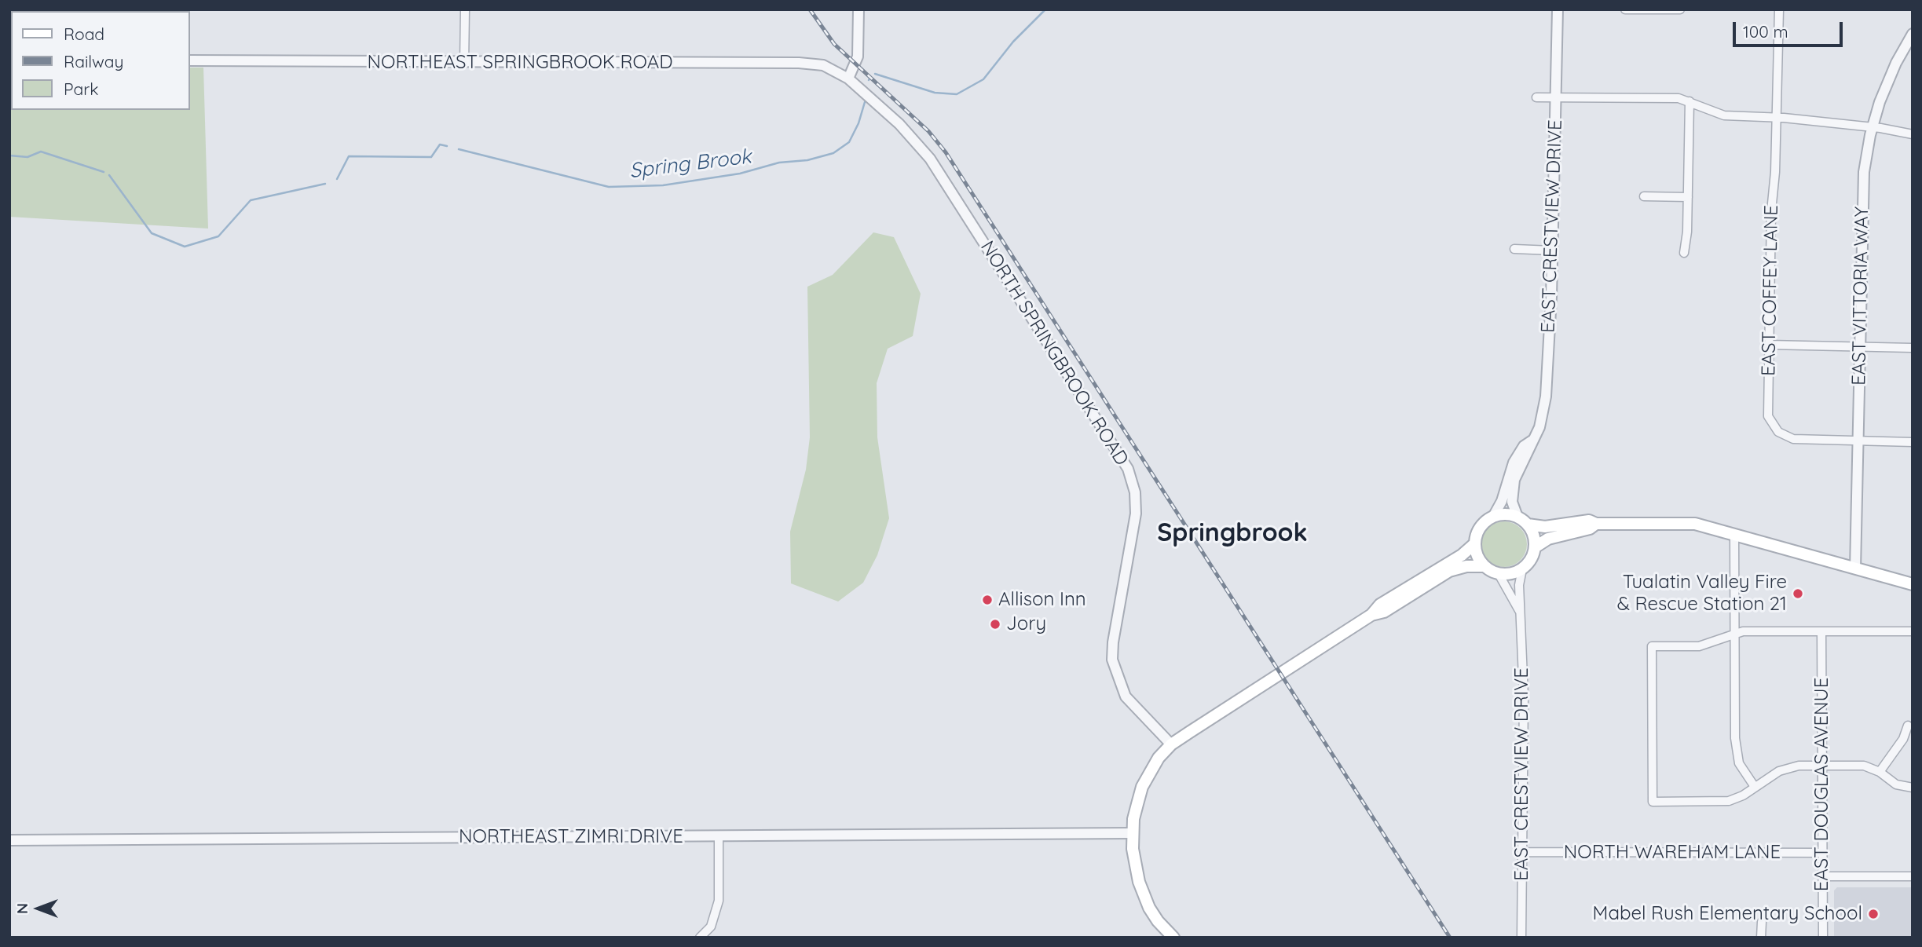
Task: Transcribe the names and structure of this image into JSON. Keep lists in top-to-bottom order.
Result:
{
  "streets": {
    "street": [
      "NORTHEAST SPRINGBROOK ROAD",
      "EAST CRESTVIEW DRIVE",
      "EAST COFFEY LANE",
      "EAST VITTORIA WAY",
      "NORTH SPRINGBROOK ROAD",
      "EAST DOUGLAS AVENUE",
      "NORTHEAST ZIMRI DRIVE",
      "NORTH WAREHAM LANE"
    ]
  },
  "crossings": [
    ["NORTHEAST SPRINGBROOK ROAD", "NORTH SPRINGBROOK ROAD"],
    ["EAST CRESTVIEW DRIVE", "NORTH WAREHAM LANE"],
    ["EAST COFFEY LANE", "EAST VITTORIA WAY"],
    ["EAST DOUGLAS AVENUE", "NORTH WAREHAM LANE"]
  ],
  "districts": ["Springbrook"],
  "water": ["Spring Brook"],
  "places": [
    "Tualatin Valley Fire & Rescue Station 21",
    "Allison Inn",
    "Jory",
    "Mabel Rush Elementary School"
  ],
  "legend": ["Road", "Railway", "Park"],
  "scale_bar": "100 m",
  "north": "left"
}
